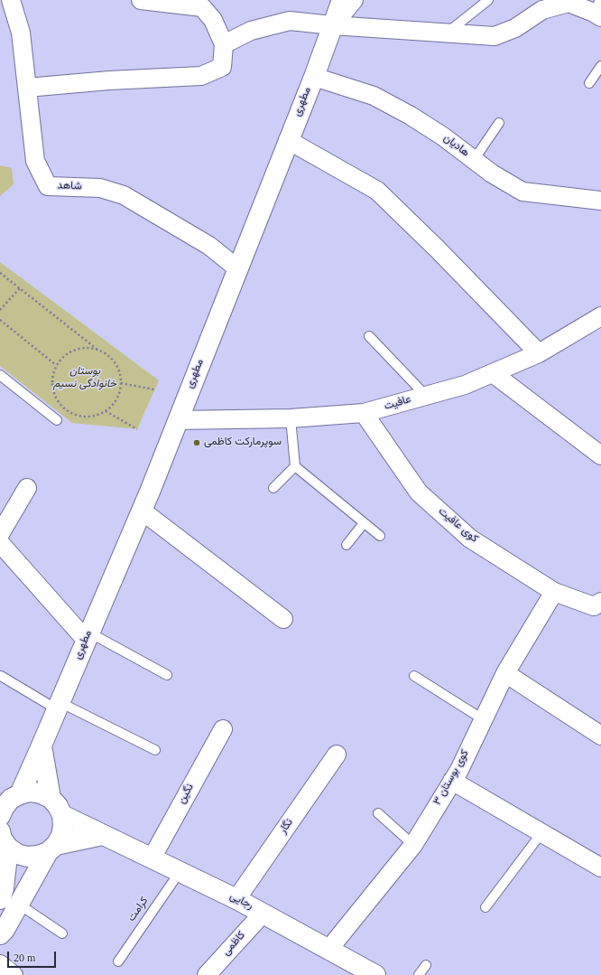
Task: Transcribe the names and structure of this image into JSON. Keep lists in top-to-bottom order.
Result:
{
  "streets": {
    "street": [
      "مطهری",
      "هادیان",
      "شاهد",
      "عافیت",
      "کوی عافیت",
      "کوی بوستان ۳",
      "نگین",
      "نگار",
      "رجایی",
      "کاظمی"
    ],
    "lane": ["کرامت"]
  },
  "crossings": [
    ["مطهری", "هادیان"],
    ["مطهری", "شاهد"],
    ["مطهری", "عافیت"],
    ["عافیت", "کوی عافیت"],
    ["کوی عافیت", "کوی بوستان ۳"],
    ["کوی بوستان ۳", "رجایی"],
    ["نگین", "رجایی"],
    ["نگار", "رجایی"],
    ["رجایی", "کرامت"],
    ["رجایی", "کاظمی"]
  ],
  "parks": ["بوستان خانوادگی نسیم"],
  "places": ["سوپرمارکت کاظمی"],
  "scale_bar": "20 m"
}
